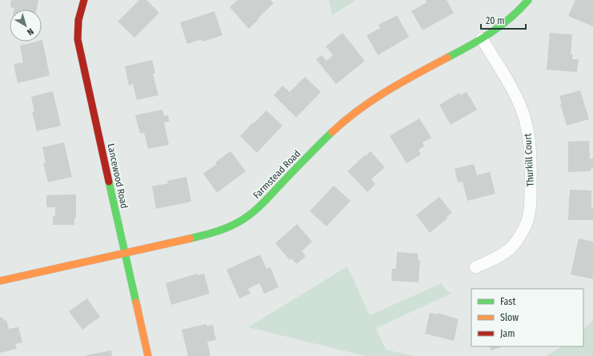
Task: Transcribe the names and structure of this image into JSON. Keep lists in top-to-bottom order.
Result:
{
  "streets": {
    "street": ["Thurkill Court", "Farmstead Road", "Lancewood Road"]
  },
  "crossings": [
    ["Thurkill Court", "Farmstead Road"],
    ["Farmstead Road", "Lancewood Road"]
  ],
  "legend": ["Fast", "Slow", "Jam"],
  "scale_bar": "20 m",
  "north": "bottom right"
}
